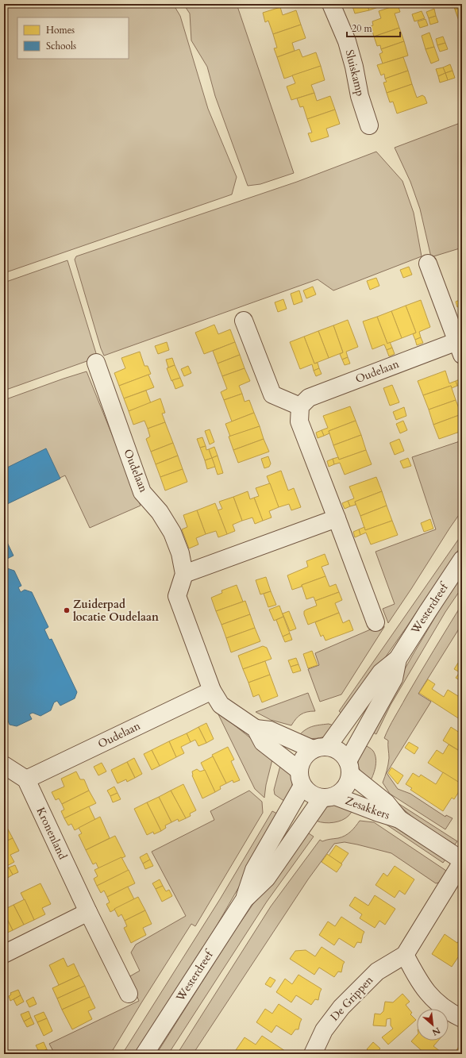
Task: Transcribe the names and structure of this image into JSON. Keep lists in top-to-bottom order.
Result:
{
  "streets": {
    "street": [
      "Sluiskamp",
      "Oudelaan",
      "Westerdreef",
      "Zesakkers",
      "Kronenland",
      "De Grippen"
    ]
  },
  "crossings": [
    ["Oudelaan", "Westerdreef"],
    ["Oudelaan", "Zesakkers"],
    ["Oudelaan", "Kronenland"],
    ["Westerdreef", "Zesakkers"],
    ["Zesakkers", "De Grippen"]
  ],
  "places": ["Zuiderpad locatie Oudelaan"],
  "legend": ["Homes", "Schools"],
  "scale_bar": "20 m",
  "north": "bottom right"
}
